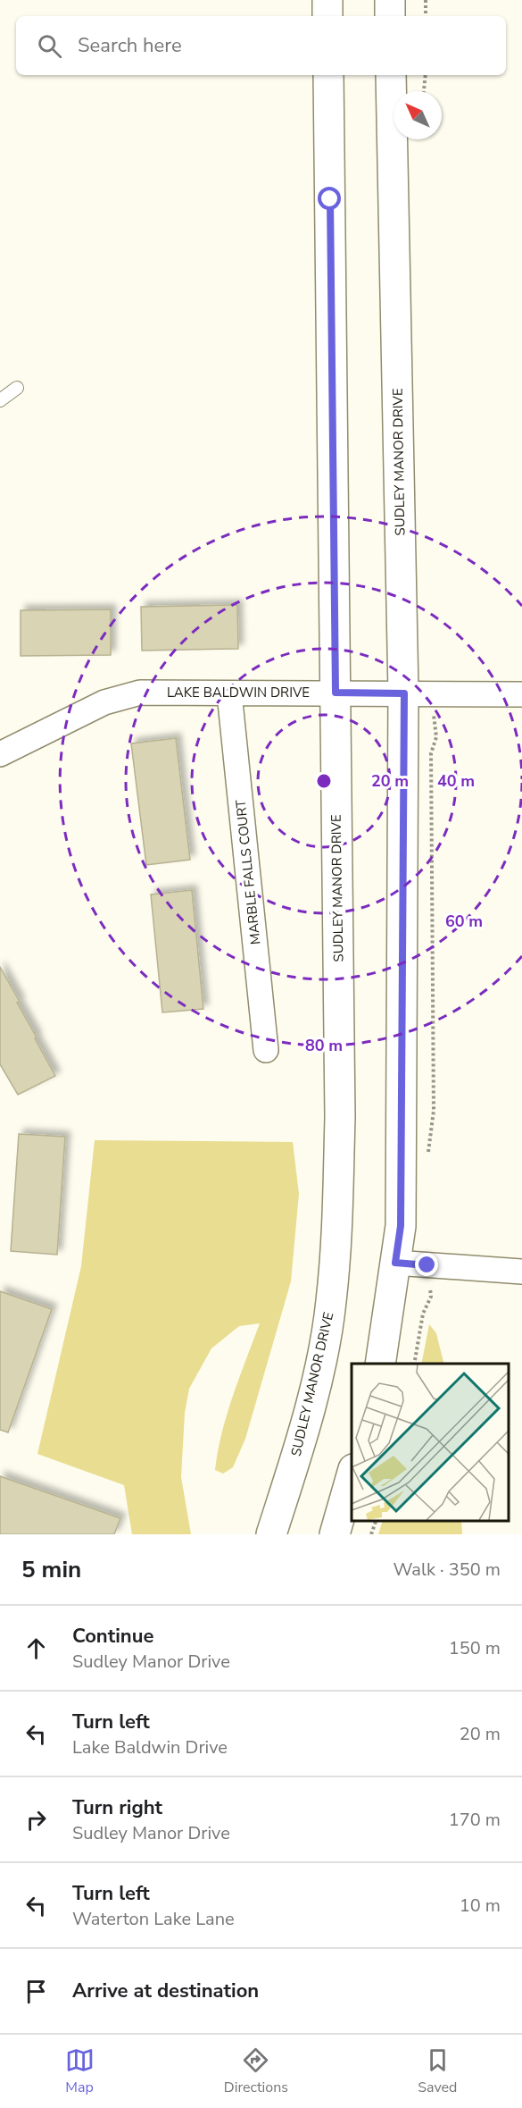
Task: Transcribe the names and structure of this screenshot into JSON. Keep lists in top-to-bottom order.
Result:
{
  "streets": {
    "main road": ["SUDLEY MANOR DRIVE"],
    "street": ["LAKE BALDWIN DRIVE", "MARBLE FALLS COURT"]
  },
  "crossings": [
    ["SUDLEY MANOR DRIVE", "LAKE BALDWIN DRIVE"],
    ["LAKE BALDWIN DRIVE", "MARBLE FALLS COURT"]
  ],
  "north": "top left",
  "page": {
    "search": "Search here",
    "heading": ["5 min", "Walk · 350 m"],
    "list": [
      ["Continue", "Sudley Manor Drive", "150 m"],
      ["Turn left", "Lake Baldwin Drive", "20 m"],
      ["Turn right", "Sudley Manor Drive", "170 m"],
      ["Turn left", "Waterton Lake Lane", "10 m"],
      "Arrive at destination"
    ],
    "nav": ["Map", "Directions", "Saved"]
  },
  "rings": [
    "20 m",
    "40 m",
    "60 m",
    "80 m"
  ]
}
